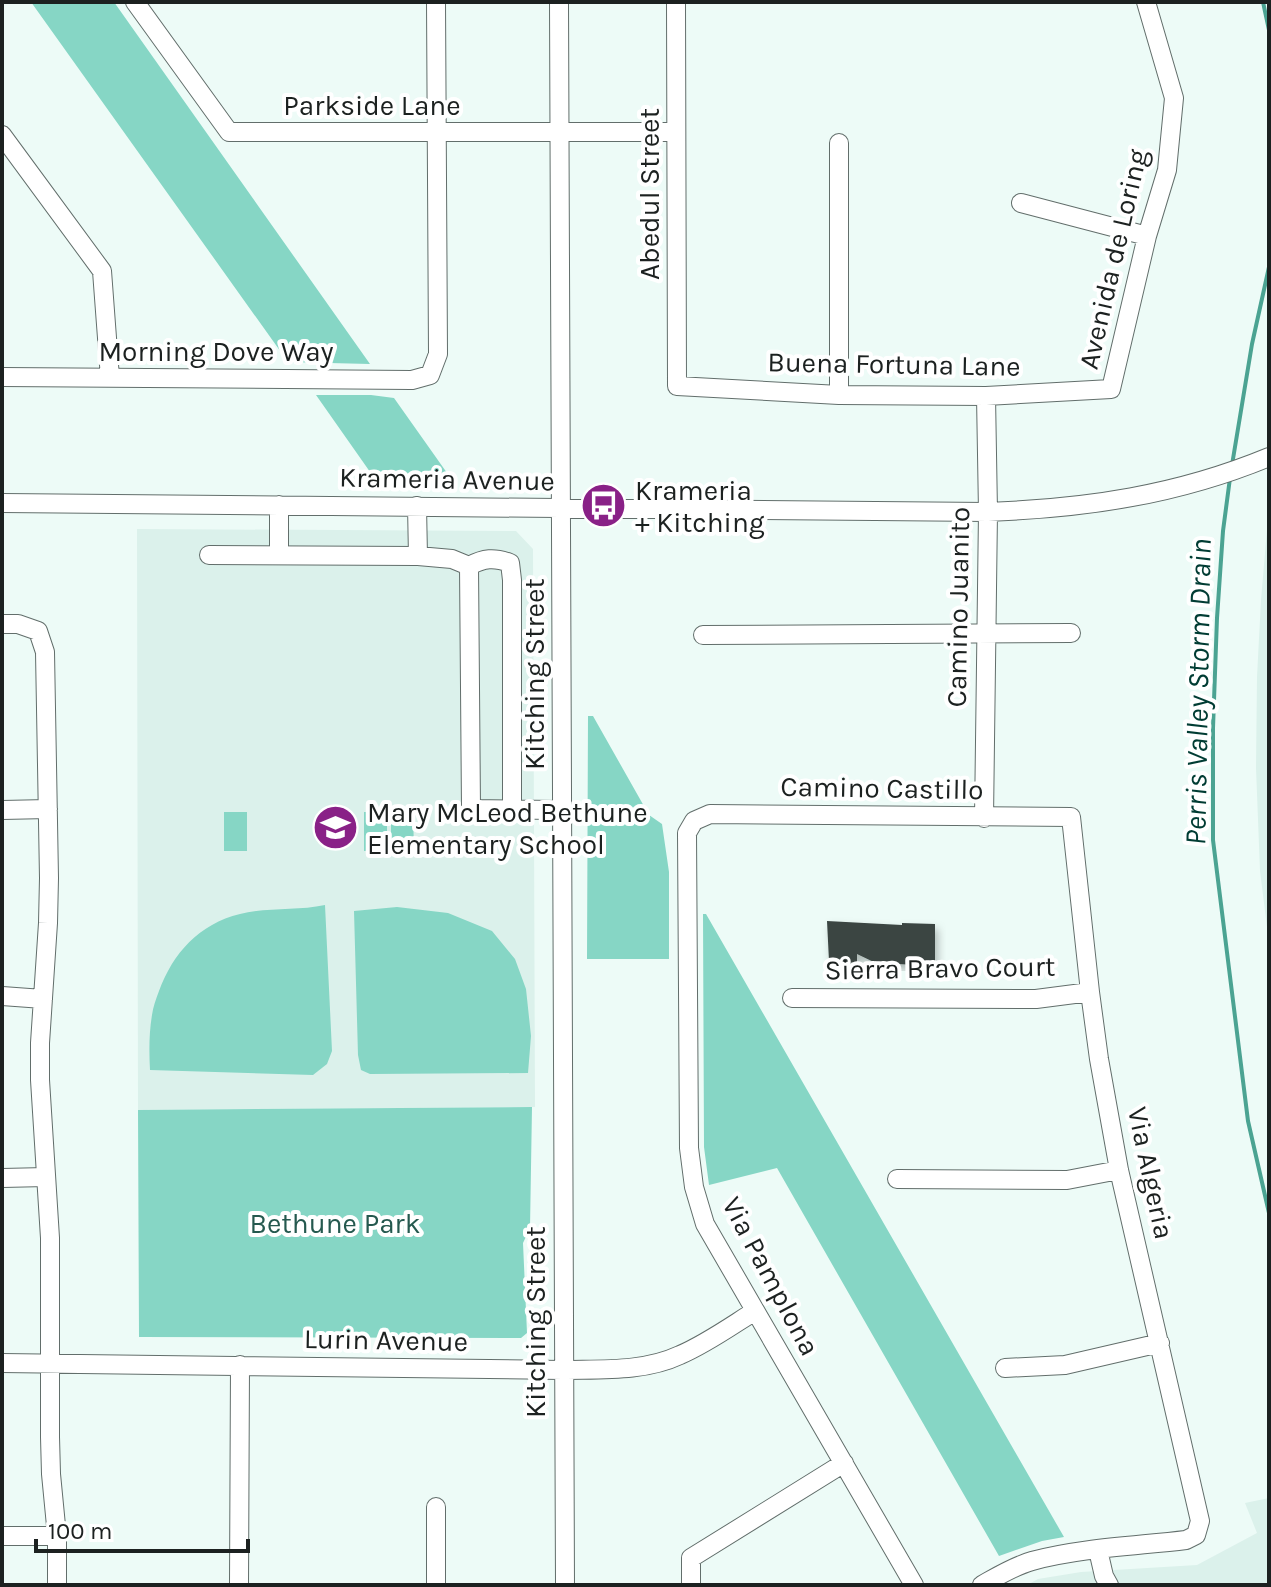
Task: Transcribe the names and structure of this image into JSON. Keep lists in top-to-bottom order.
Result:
{
  "streets": {
    "street": [
      "Parkside Lane",
      "Abedul Street",
      "Avenida de Loring",
      "Morning Dove Way",
      "Buena Fortuna Lane",
      "Krameria Avenue",
      "Camino Juanito",
      "Kitching Street",
      "Camino Castillo",
      "Sierra Bravo Court",
      "Via Algeria",
      "Via Pamplona",
      "Lurin Avenue"
    ]
  },
  "crossings": [
    ["Parkside Lane", "Abedul Street"],
    ["Parkside Lane", "Morning Dove Way"],
    ["Parkside Lane", "Kitching Street"],
    ["Abedul Street", "Buena Fortuna Lane"],
    ["Avenida de Loring", "Buena Fortuna Lane"],
    ["Buena Fortuna Lane", "Camino Juanito"],
    ["Krameria Avenue", "Camino Juanito"],
    ["Krameria Avenue", "Kitching Street"],
    ["Camino Juanito", "Camino Castillo"],
    ["Kitching Street", "Lurin Avenue"],
    ["Camino Castillo", "Via Algeria"],
    ["Camino Castillo", "Via Pamplona"],
    ["Sierra Bravo Court", "Via Algeria"],
    ["Via Pamplona", "Lurin Avenue"]
  ],
  "water": ["Perris Valley Storm Drain"],
  "parks": ["Bethune Park"],
  "places": {
    "bus stop": ["Krameria + Kitching"],
    "school or university": ["Mary McLeod Bethune Elementary School"]
  },
  "scale_bar": "100 m"
}
